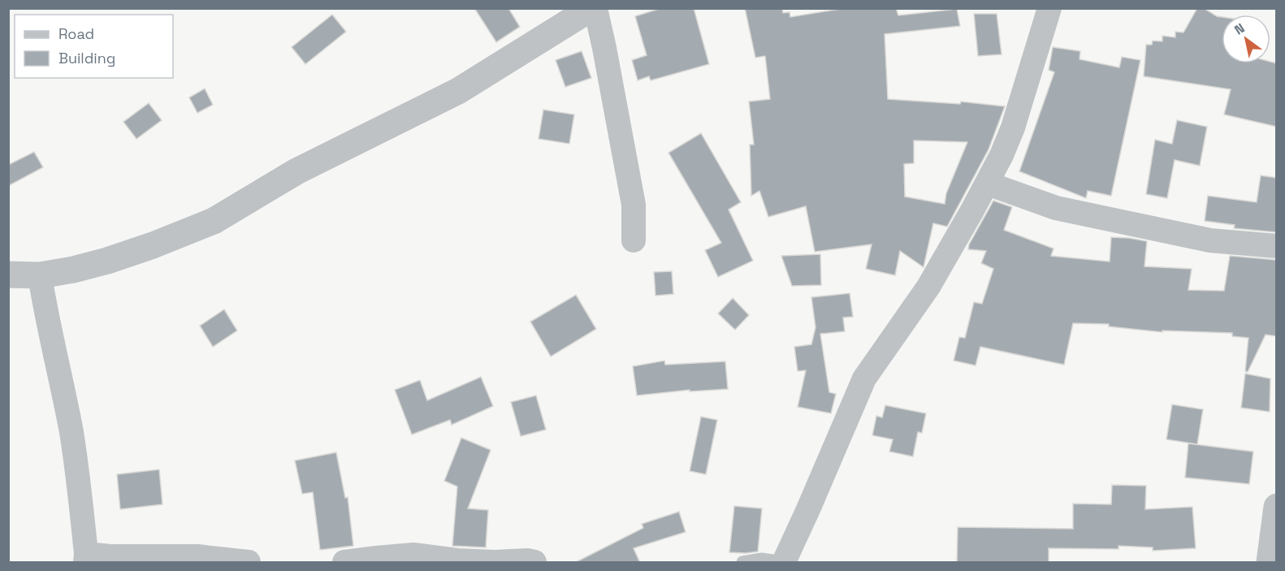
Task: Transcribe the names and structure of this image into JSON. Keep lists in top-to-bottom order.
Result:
{
  "legend": ["Road", "Building"],
  "north": "top left"
}
